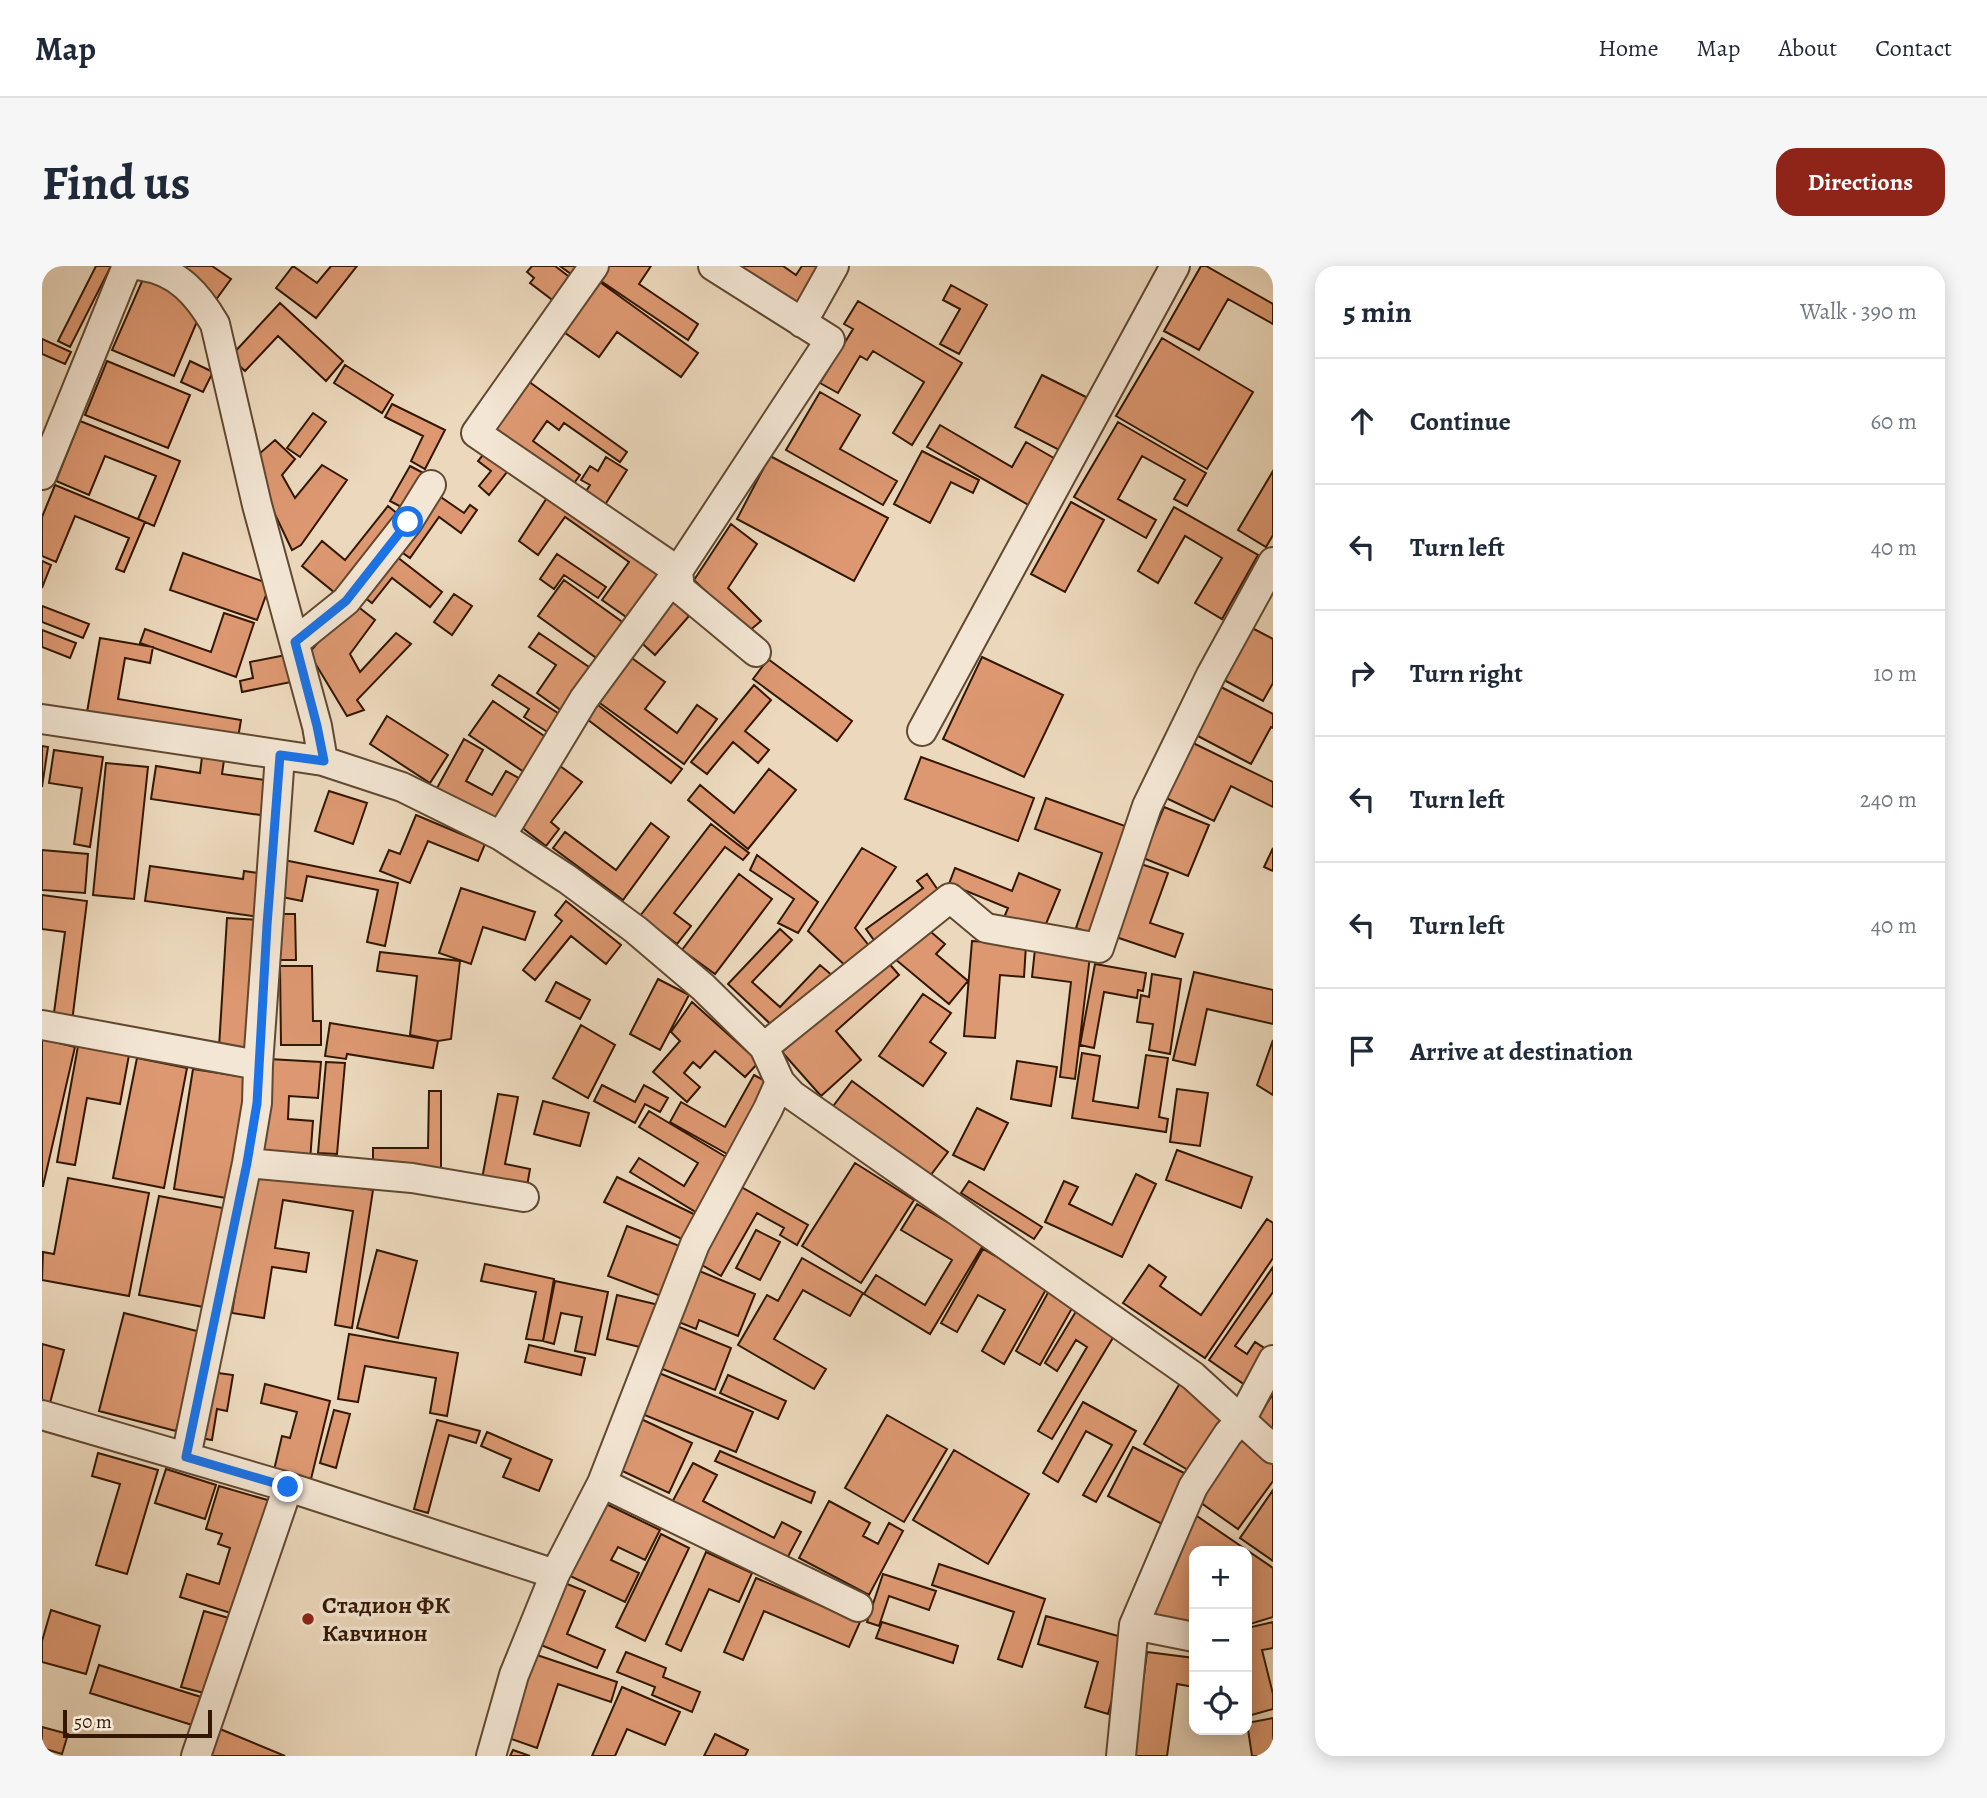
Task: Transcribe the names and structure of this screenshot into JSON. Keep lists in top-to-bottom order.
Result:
{
  "places": ["Стадион ФК Кавчинон"],
  "scale_bar": "50 m",
  "page": {
    "header": "Map",
    "nav": [
      "Home",
      "Map",
      "About",
      "Contact"
    ],
    "buttons": "Directions",
    "title": "Find us",
    "heading": ["5 min", "Walk · 390 m"],
    "list": [
      ["Continue", "60 m"],
      ["Turn left", "40 m"],
      ["Turn right", "10 m"],
      ["Turn left", "240 m"],
      ["Turn left", "40 m"],
      "Arrive at destination"
    ],
    "map_buttons": ["+", "−"],
    "scale": "50 m"
  }
}
